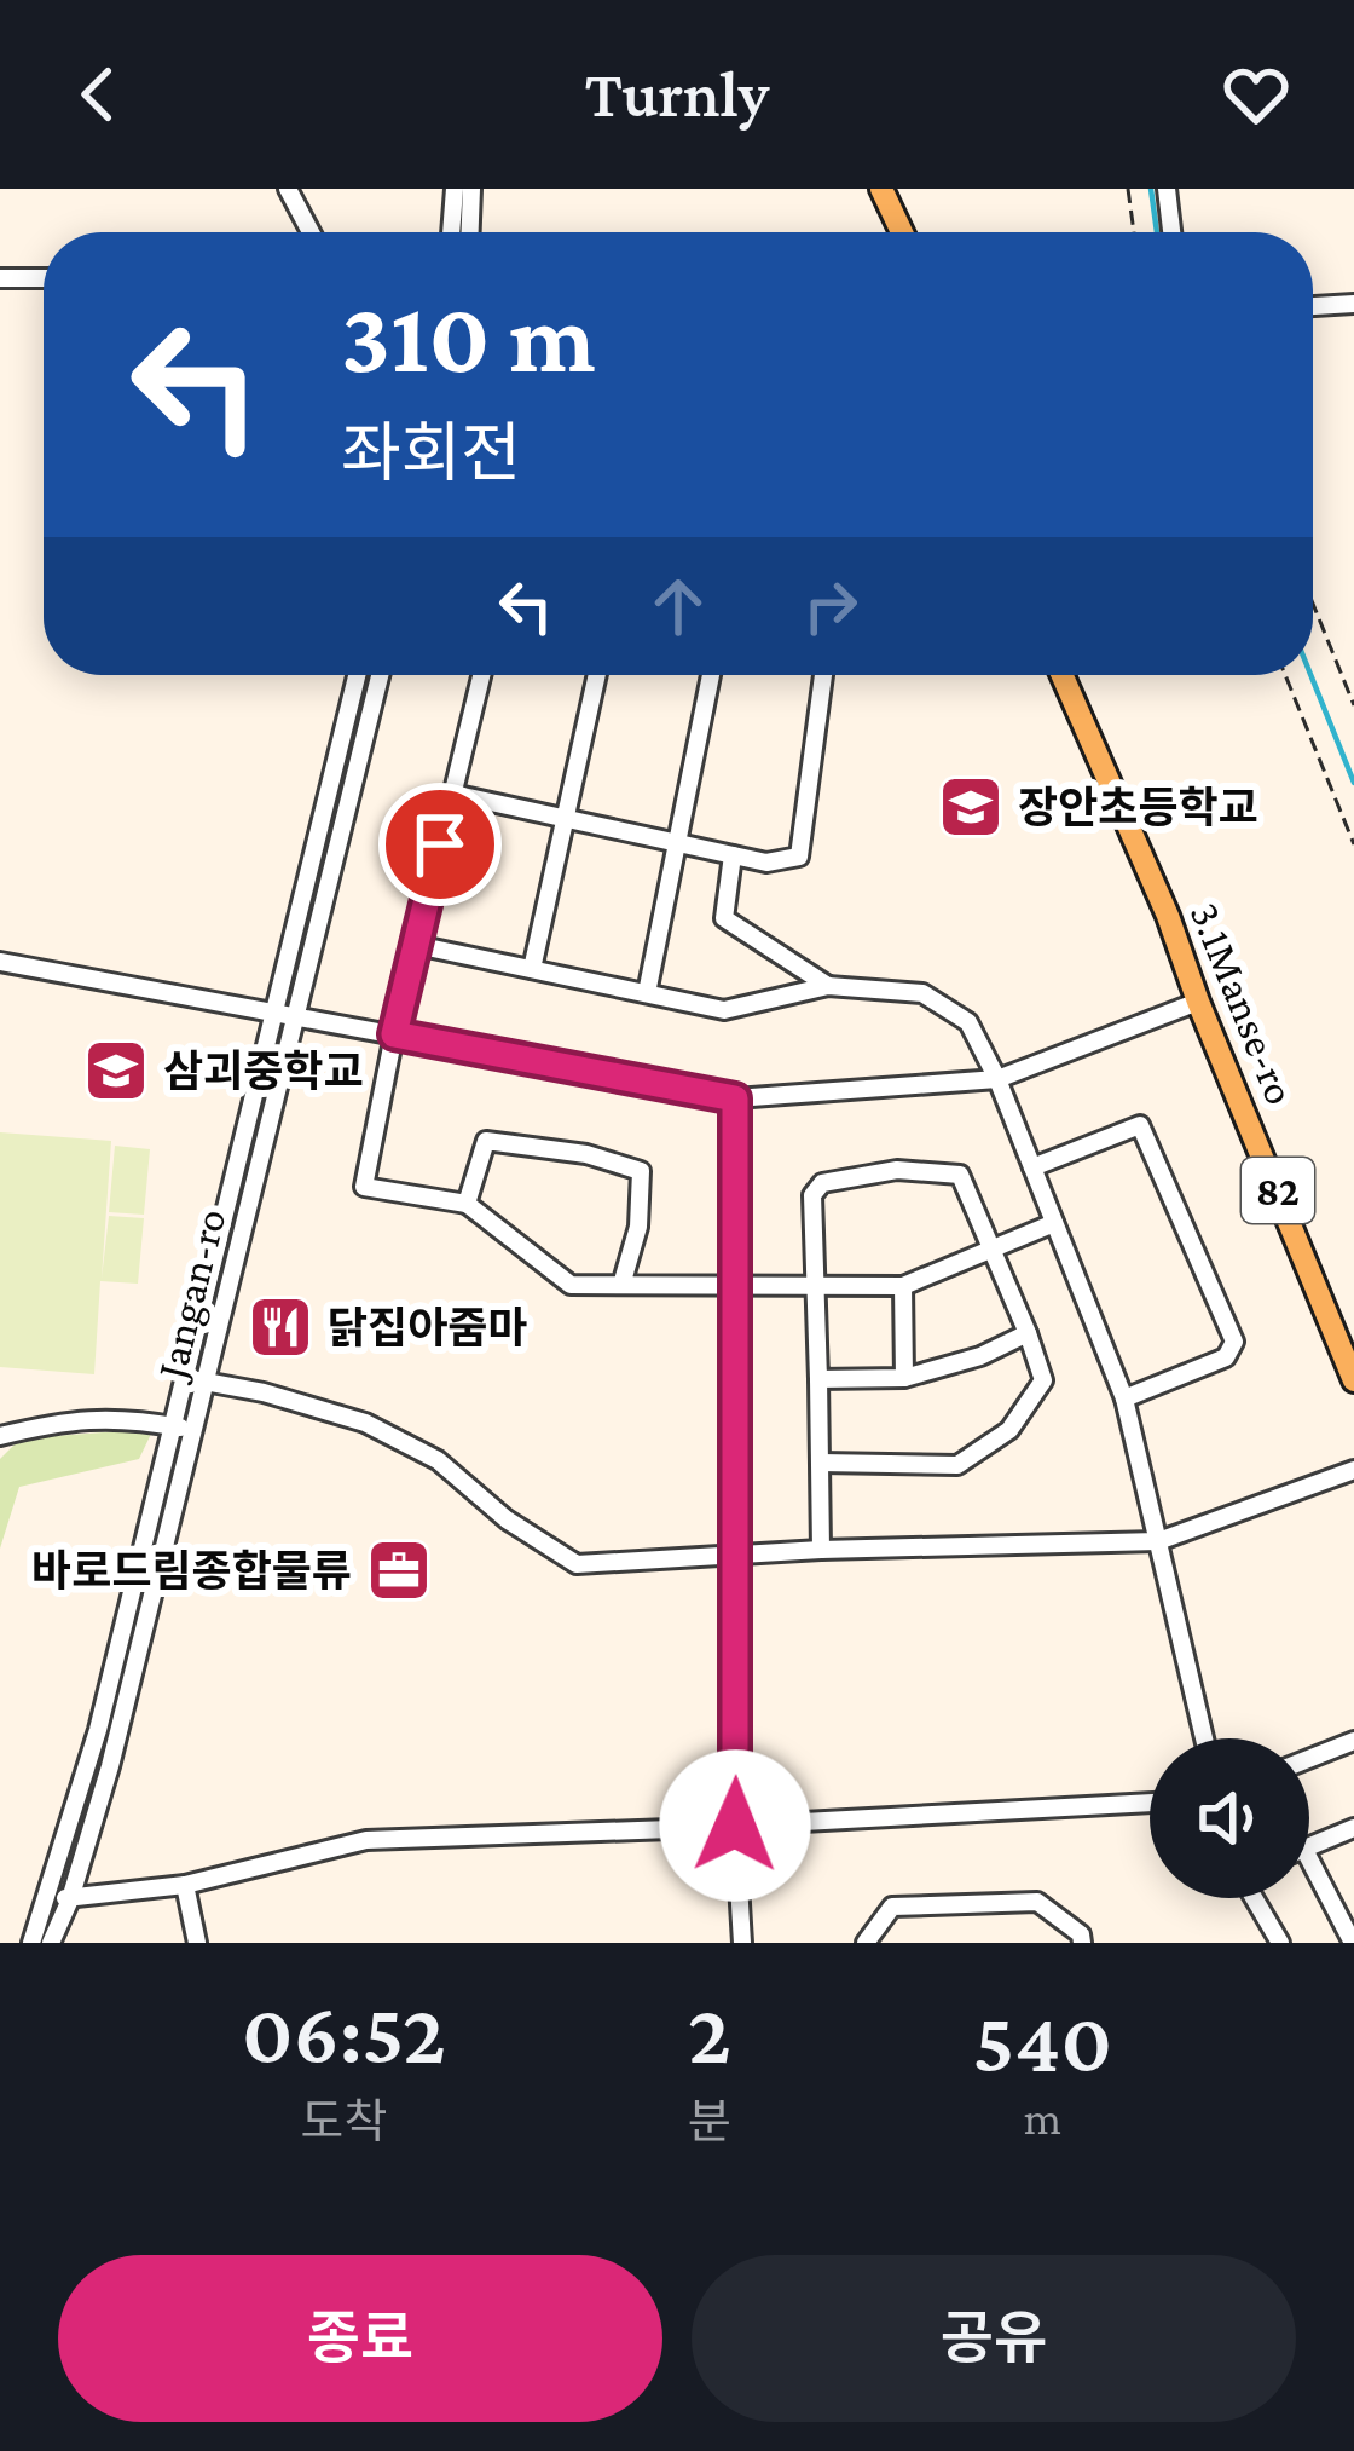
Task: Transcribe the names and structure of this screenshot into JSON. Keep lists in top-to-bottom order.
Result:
{
  "streets": {
    "main road": ["3.1Manse-ro", "82"],
    "street": ["Jangan-ro"]
  },
  "places": {
    "school or university": ["장안초등학교", "삼괴중학교"],
    "restaurant": ["닭집아줌마"],
    "office": ["바로드림종합물류"]
  },
  "page": {
    "header": "Turnly",
    "turn": ["310 m", "좌회전"],
    "eta": [
      "06:52",
      "도착",
      "2",
      "분",
      "540",
      "m"
    ],
    "buttons": ["종료", "공유"]
  }
}
